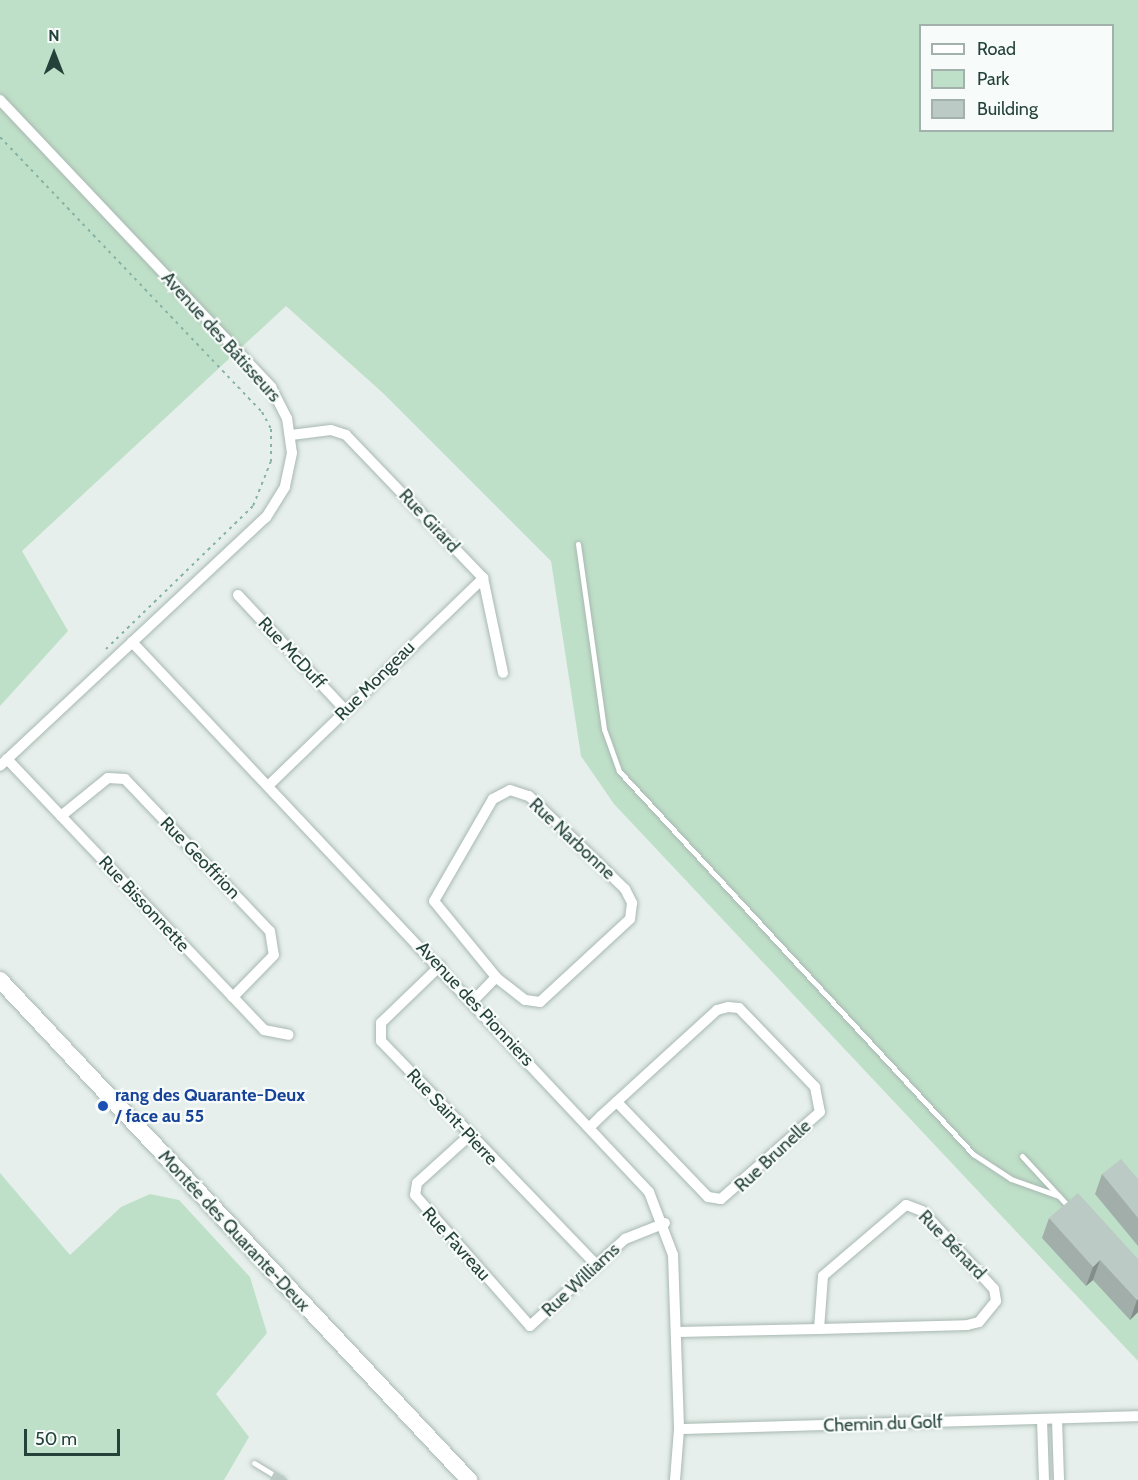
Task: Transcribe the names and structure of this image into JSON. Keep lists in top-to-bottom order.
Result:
{
  "streets": {
    "main road": ["Montée des Quarante-Deux"],
    "street": [
      "Avenue des Bâtisseurs",
      "Rue Girard",
      "Rue McDuff",
      "Rue Mongeau",
      "Rue Narbonne",
      "Rue Geoffrion",
      "Rue Bissonnette",
      "Avenue des Pionniers",
      "Rue Saint-Pierre",
      "Rue Brunelle",
      "Rue Favreau",
      "Rue Bénard",
      "Rue Williams",
      "Chemin du Golf"
    ]
  },
  "crossings": [
    ["Avenue des Bâtisseurs", "Rue Girard"],
    ["Avenue des Bâtisseurs", "Rue Bissonnette"],
    ["Avenue des Bâtisseurs", "Avenue des Pionniers"],
    ["Rue Girard", "Rue Mongeau"],
    ["Rue McDuff", "Rue Mongeau"],
    ["Rue Mongeau", "Avenue des Pionniers"],
    ["Rue Geoffrion", "Rue Bissonnette"],
    ["Avenue des Pionniers", "Rue Saint-Pierre"],
    ["Avenue des Pionniers", "Rue Brunelle"],
    ["Avenue des Pionniers", "Rue Bénard"],
    ["Avenue des Pionniers", "Rue Williams"],
    ["Avenue des Pionniers", "Chemin du Golf"],
    ["Rue Saint-Pierre", "Rue Favreau"],
    ["Rue Saint-Pierre", "Rue Williams"],
    ["Rue Favreau", "Rue Williams"]
  ],
  "places": ["rang des Quarante-Deux / face au 55"],
  "legend": ["Road", "Park", "Building"],
  "scale_bar": "50 m",
  "north": "top"
}
